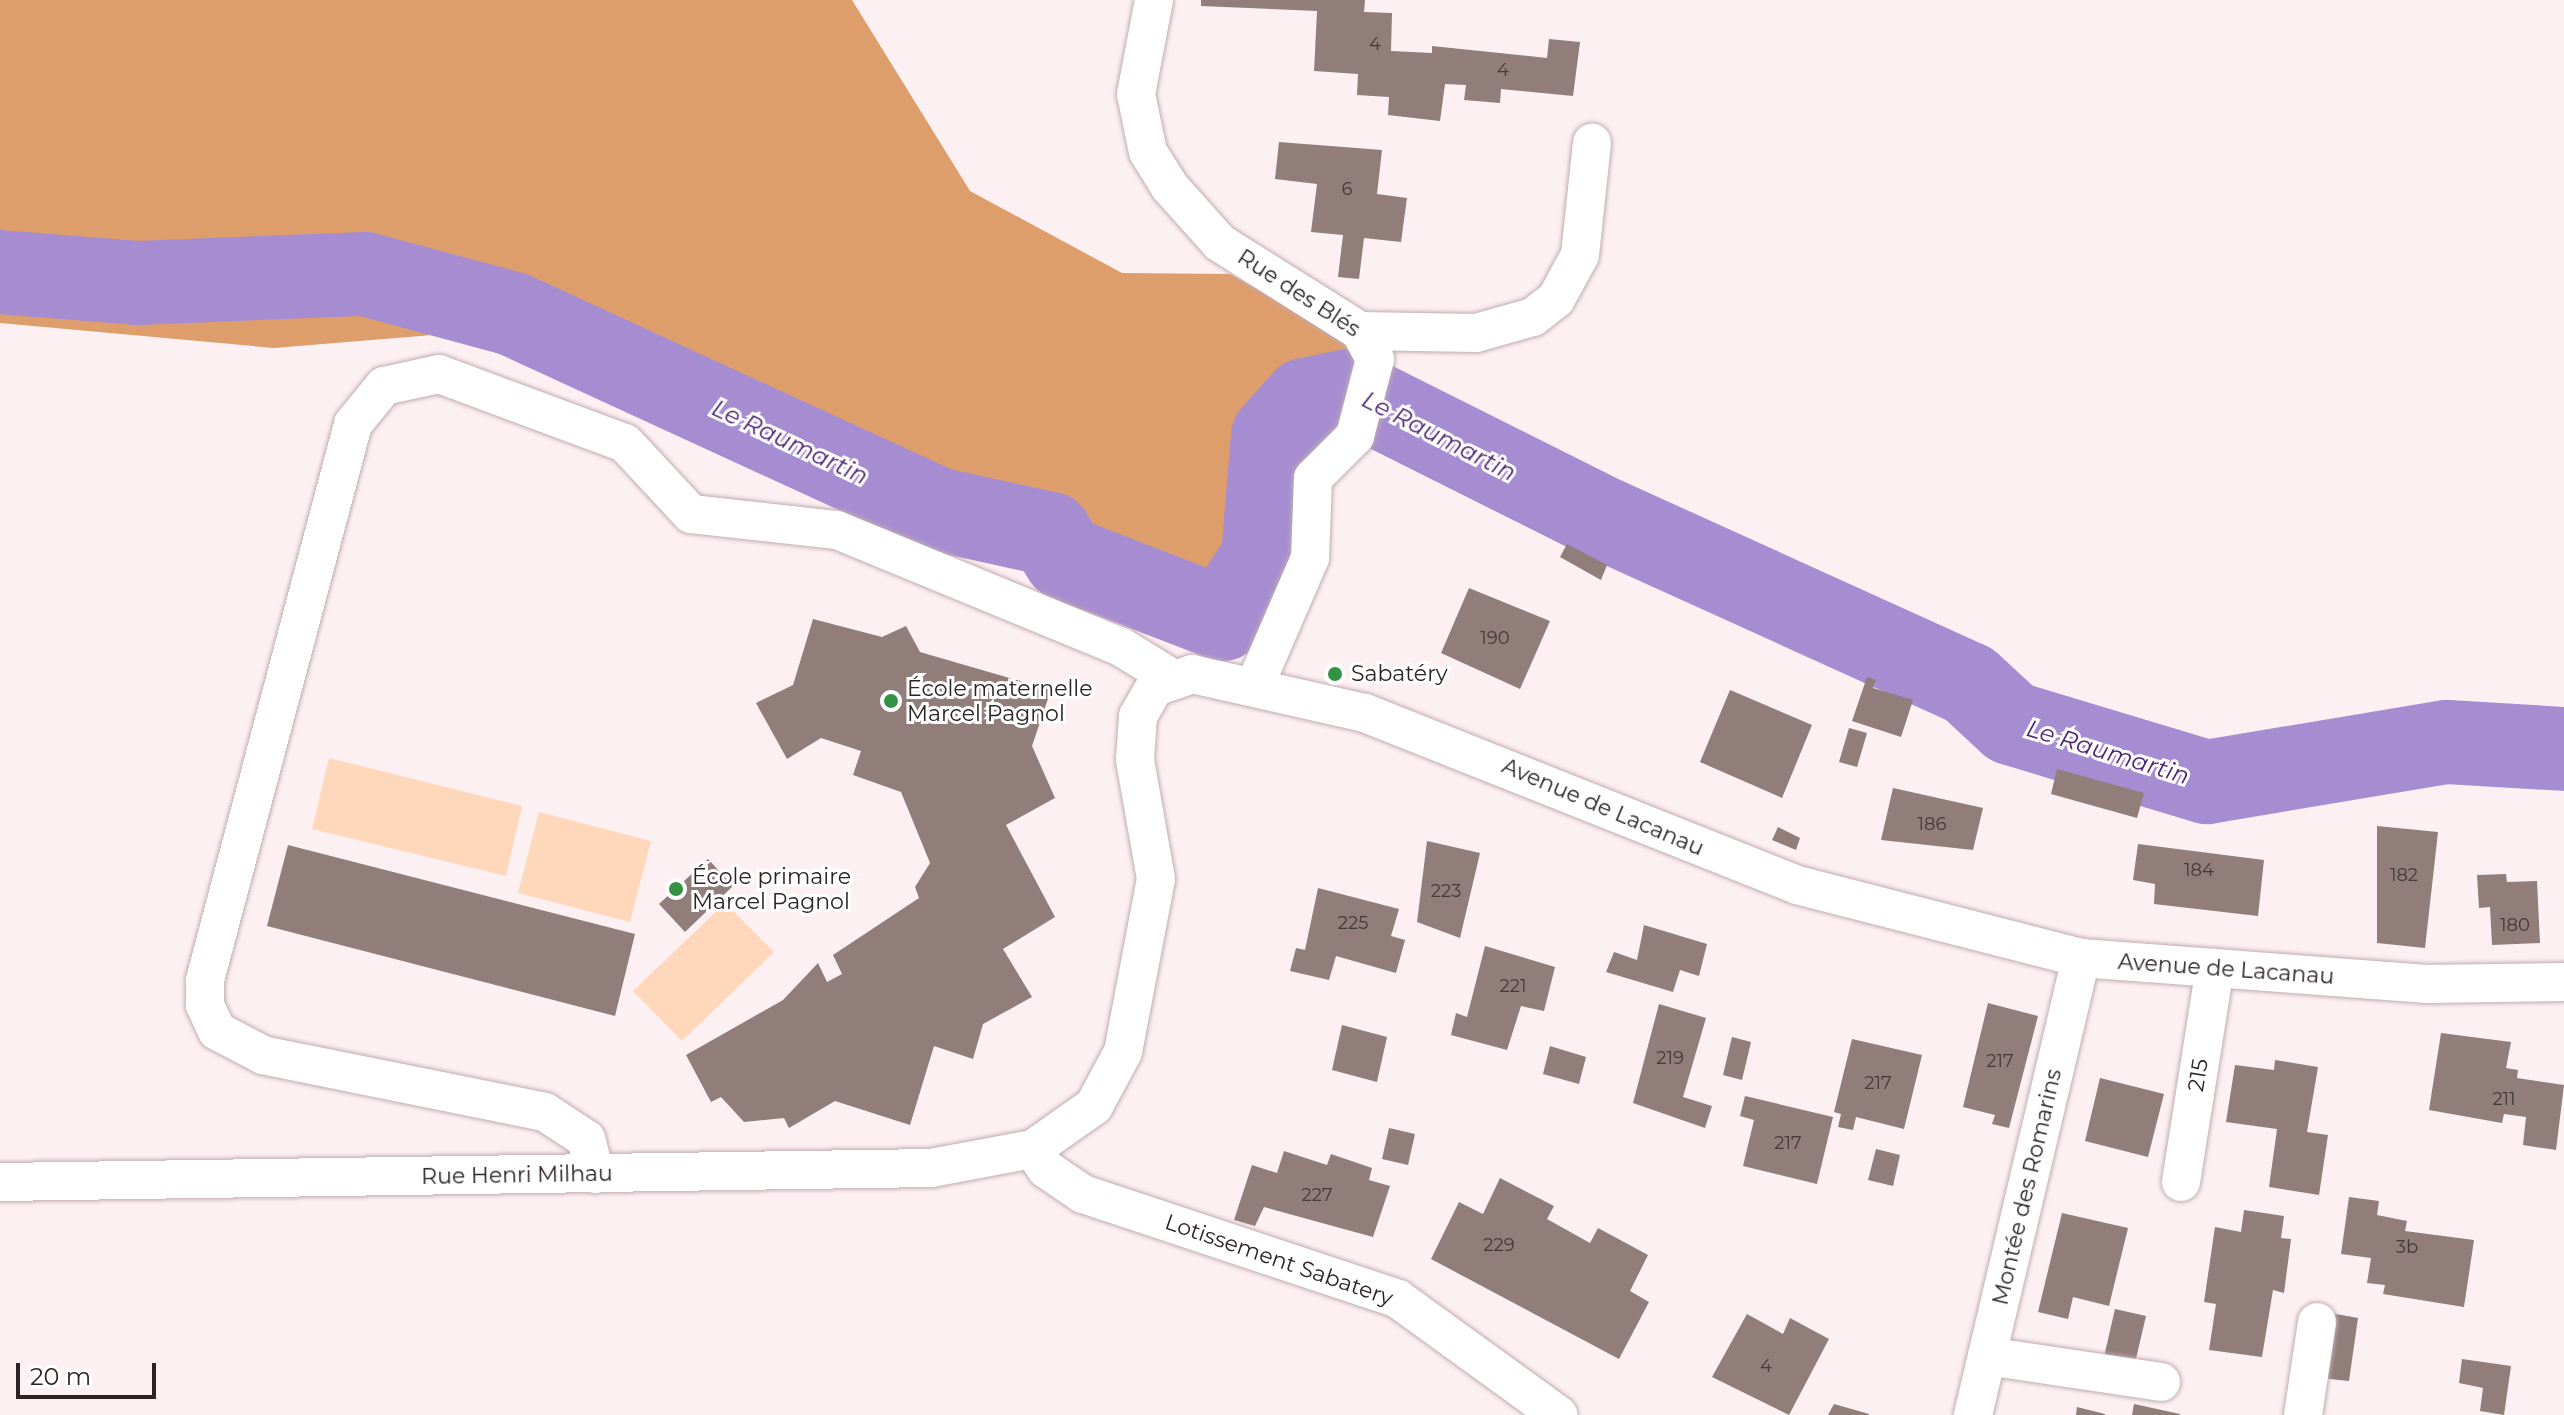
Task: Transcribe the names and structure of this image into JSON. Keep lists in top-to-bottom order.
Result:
{
  "streets": {
    "street": [
      "Rue des Blés",
      "Avenue de Lacanau",
      "215",
      "Rue Henri Milhau",
      "Montée des Romarins",
      "Lotissement Sabatery"
    ]
  },
  "crossings": [
    ["Rue des Blés", "Avenue de Lacanau"],
    ["Avenue de Lacanau", "215"],
    ["Avenue de Lacanau", "Montée des Romarins"],
    ["Rue Henri Milhau", "Lotissement Sabatery"]
  ],
  "water": ["Le Raumartin"],
  "places": ["Sabatéry", "École maternelle Marcel Pagnol", "École primaire Marcel Pagnol"],
  "house_numbers": [
    "4",
    "4",
    "6",
    "190",
    "186",
    "184",
    "182",
    "223",
    "225",
    "180",
    "221",
    "219",
    "217",
    "217",
    "211",
    "217",
    "227",
    "229",
    "3b",
    "4"
  ],
  "scale_bar": "20 m"
}
